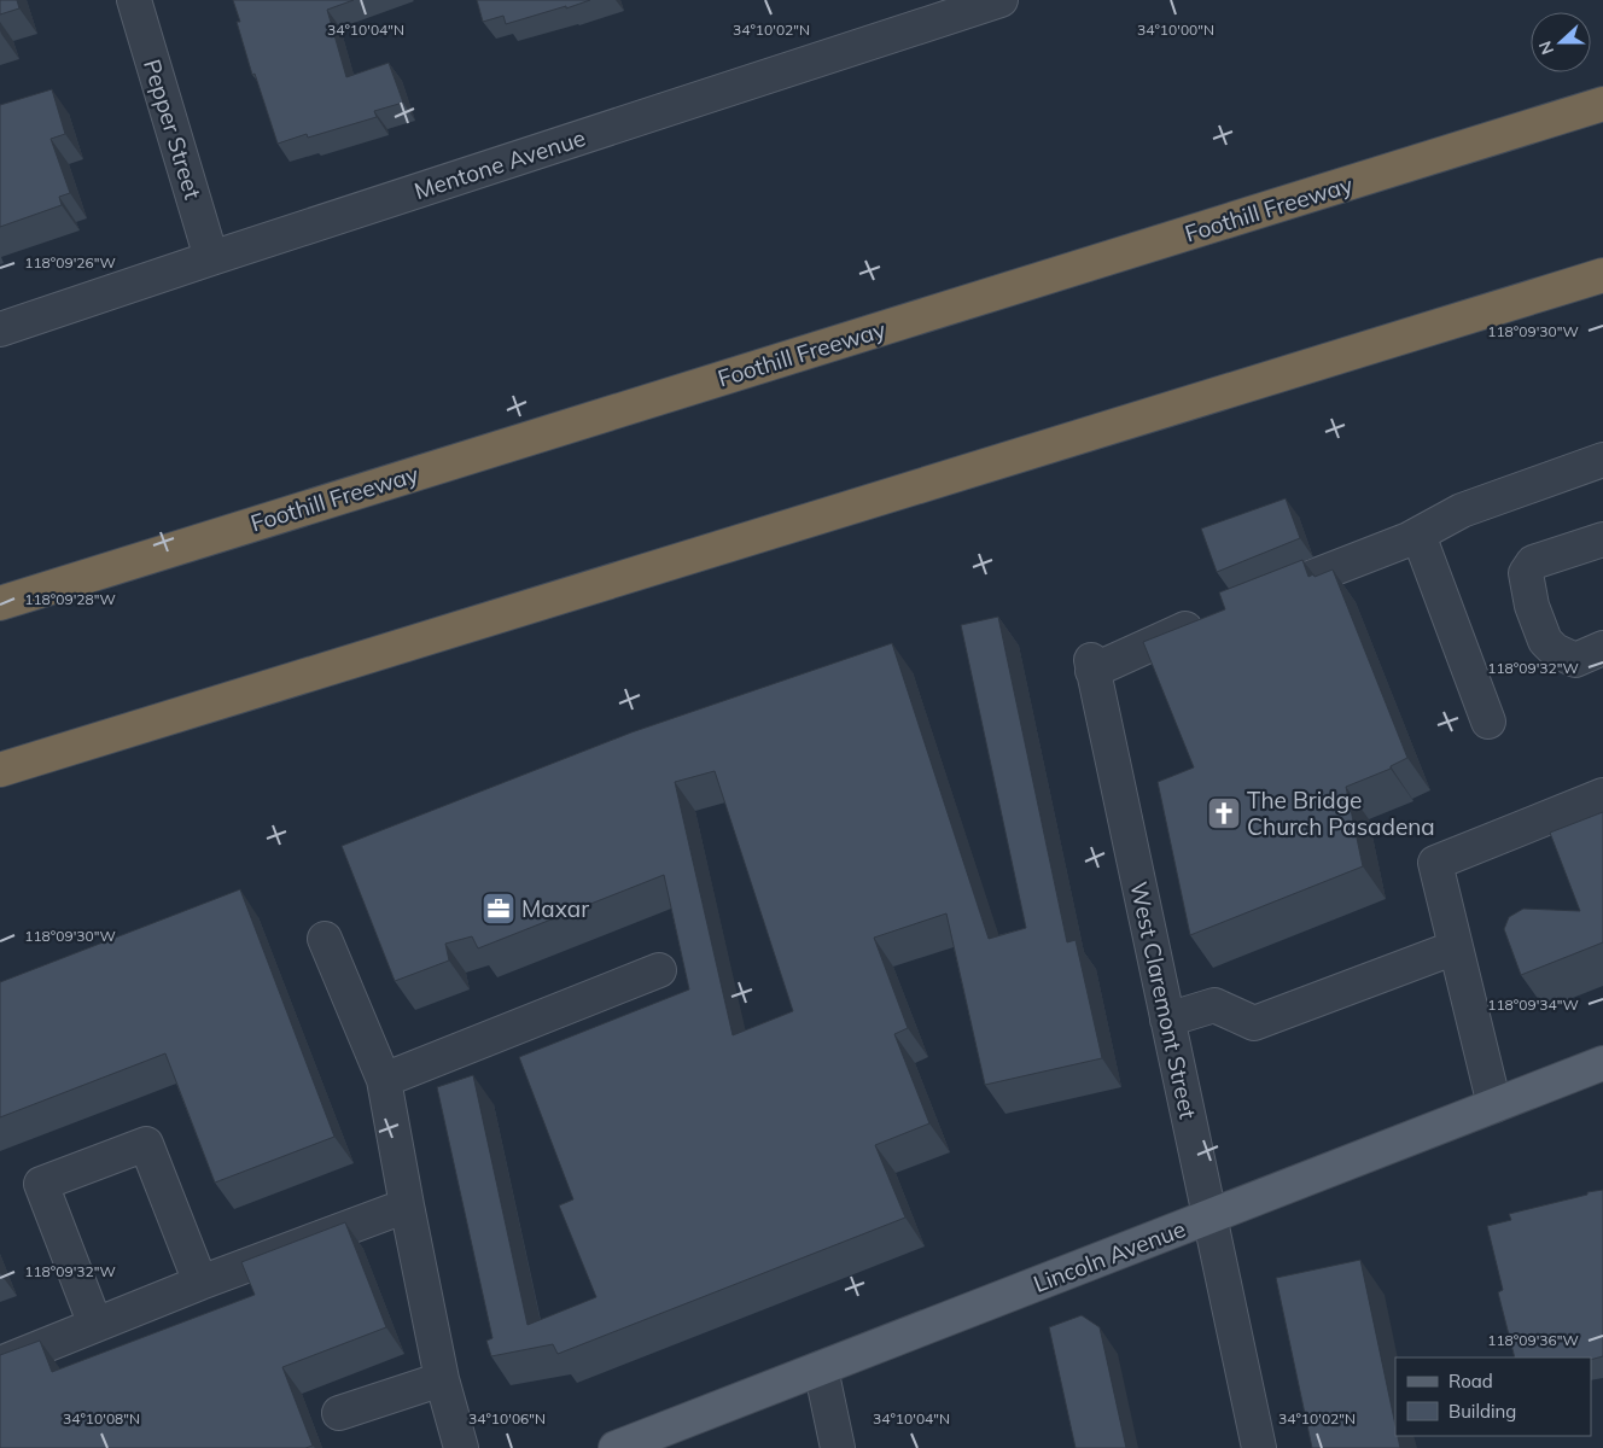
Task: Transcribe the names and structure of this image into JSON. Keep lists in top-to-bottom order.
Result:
{
  "streets": {
    "highway": ["Foothill Freeway"],
    "main road": ["Lincoln Avenue"],
    "street": ["Pepper Street", "Mentone Avenue", "West Claremont Street"]
  },
  "crossings": [
    ["Pepper Street", "Mentone Avenue"],
    ["West Claremont Street", "Lincoln Avenue"]
  ],
  "places": {
    "church": ["The Bridge Church Pasadena"],
    "office": ["Maxar"]
  },
  "legend": ["Road", "Building"],
  "north": "left",
  "coordinates": [
    "34°10'04\"N",
    "34°10'02\"N",
    "34°10'00\"N",
    "118°09'26\"W",
    "118°09'30\"W",
    "118°09'28\"W",
    "118°09'32\"W",
    "118°09'34\"W",
    "118°09'36\"W",
    "34°10'08\"N",
    "34°10'06\"N"
  ]
}
